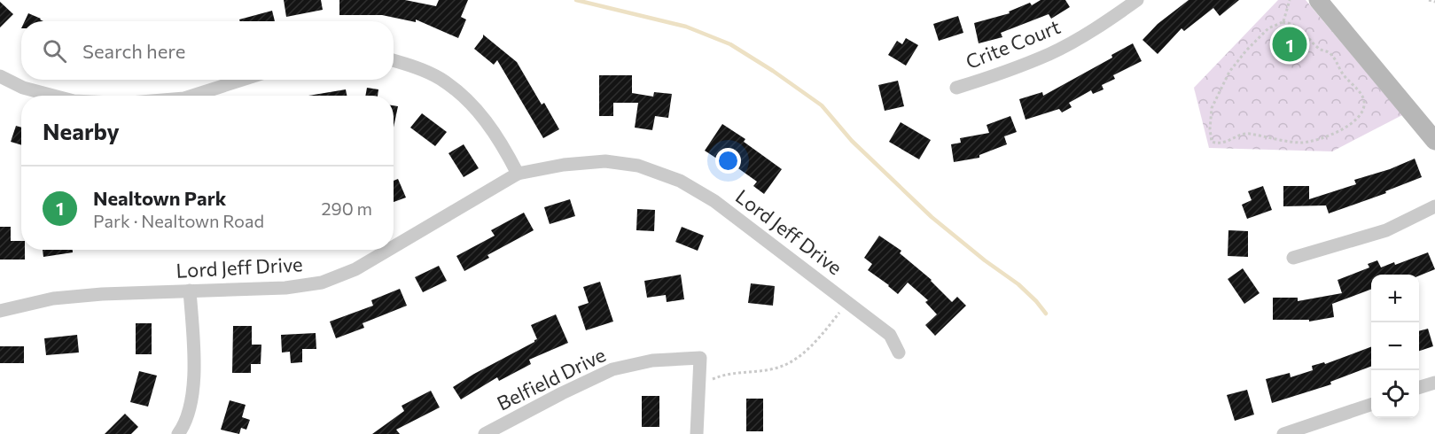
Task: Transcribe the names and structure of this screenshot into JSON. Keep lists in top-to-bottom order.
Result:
{
  "streets": {
    "street": ["Crite Court", "Lord Jeff Drive", "Belfield Drive"]
  },
  "page": {
    "search": "Search here",
    "pins": "1",
    "heading": "Nearby",
    "list": [
      {
        "mark": "1",
        "name": "Nealtown Park",
        "note": "Park · Nealtown Road",
        "value": "290 m"
      }
    ],
    "map_buttons": ["+", "−"]
  }
}
